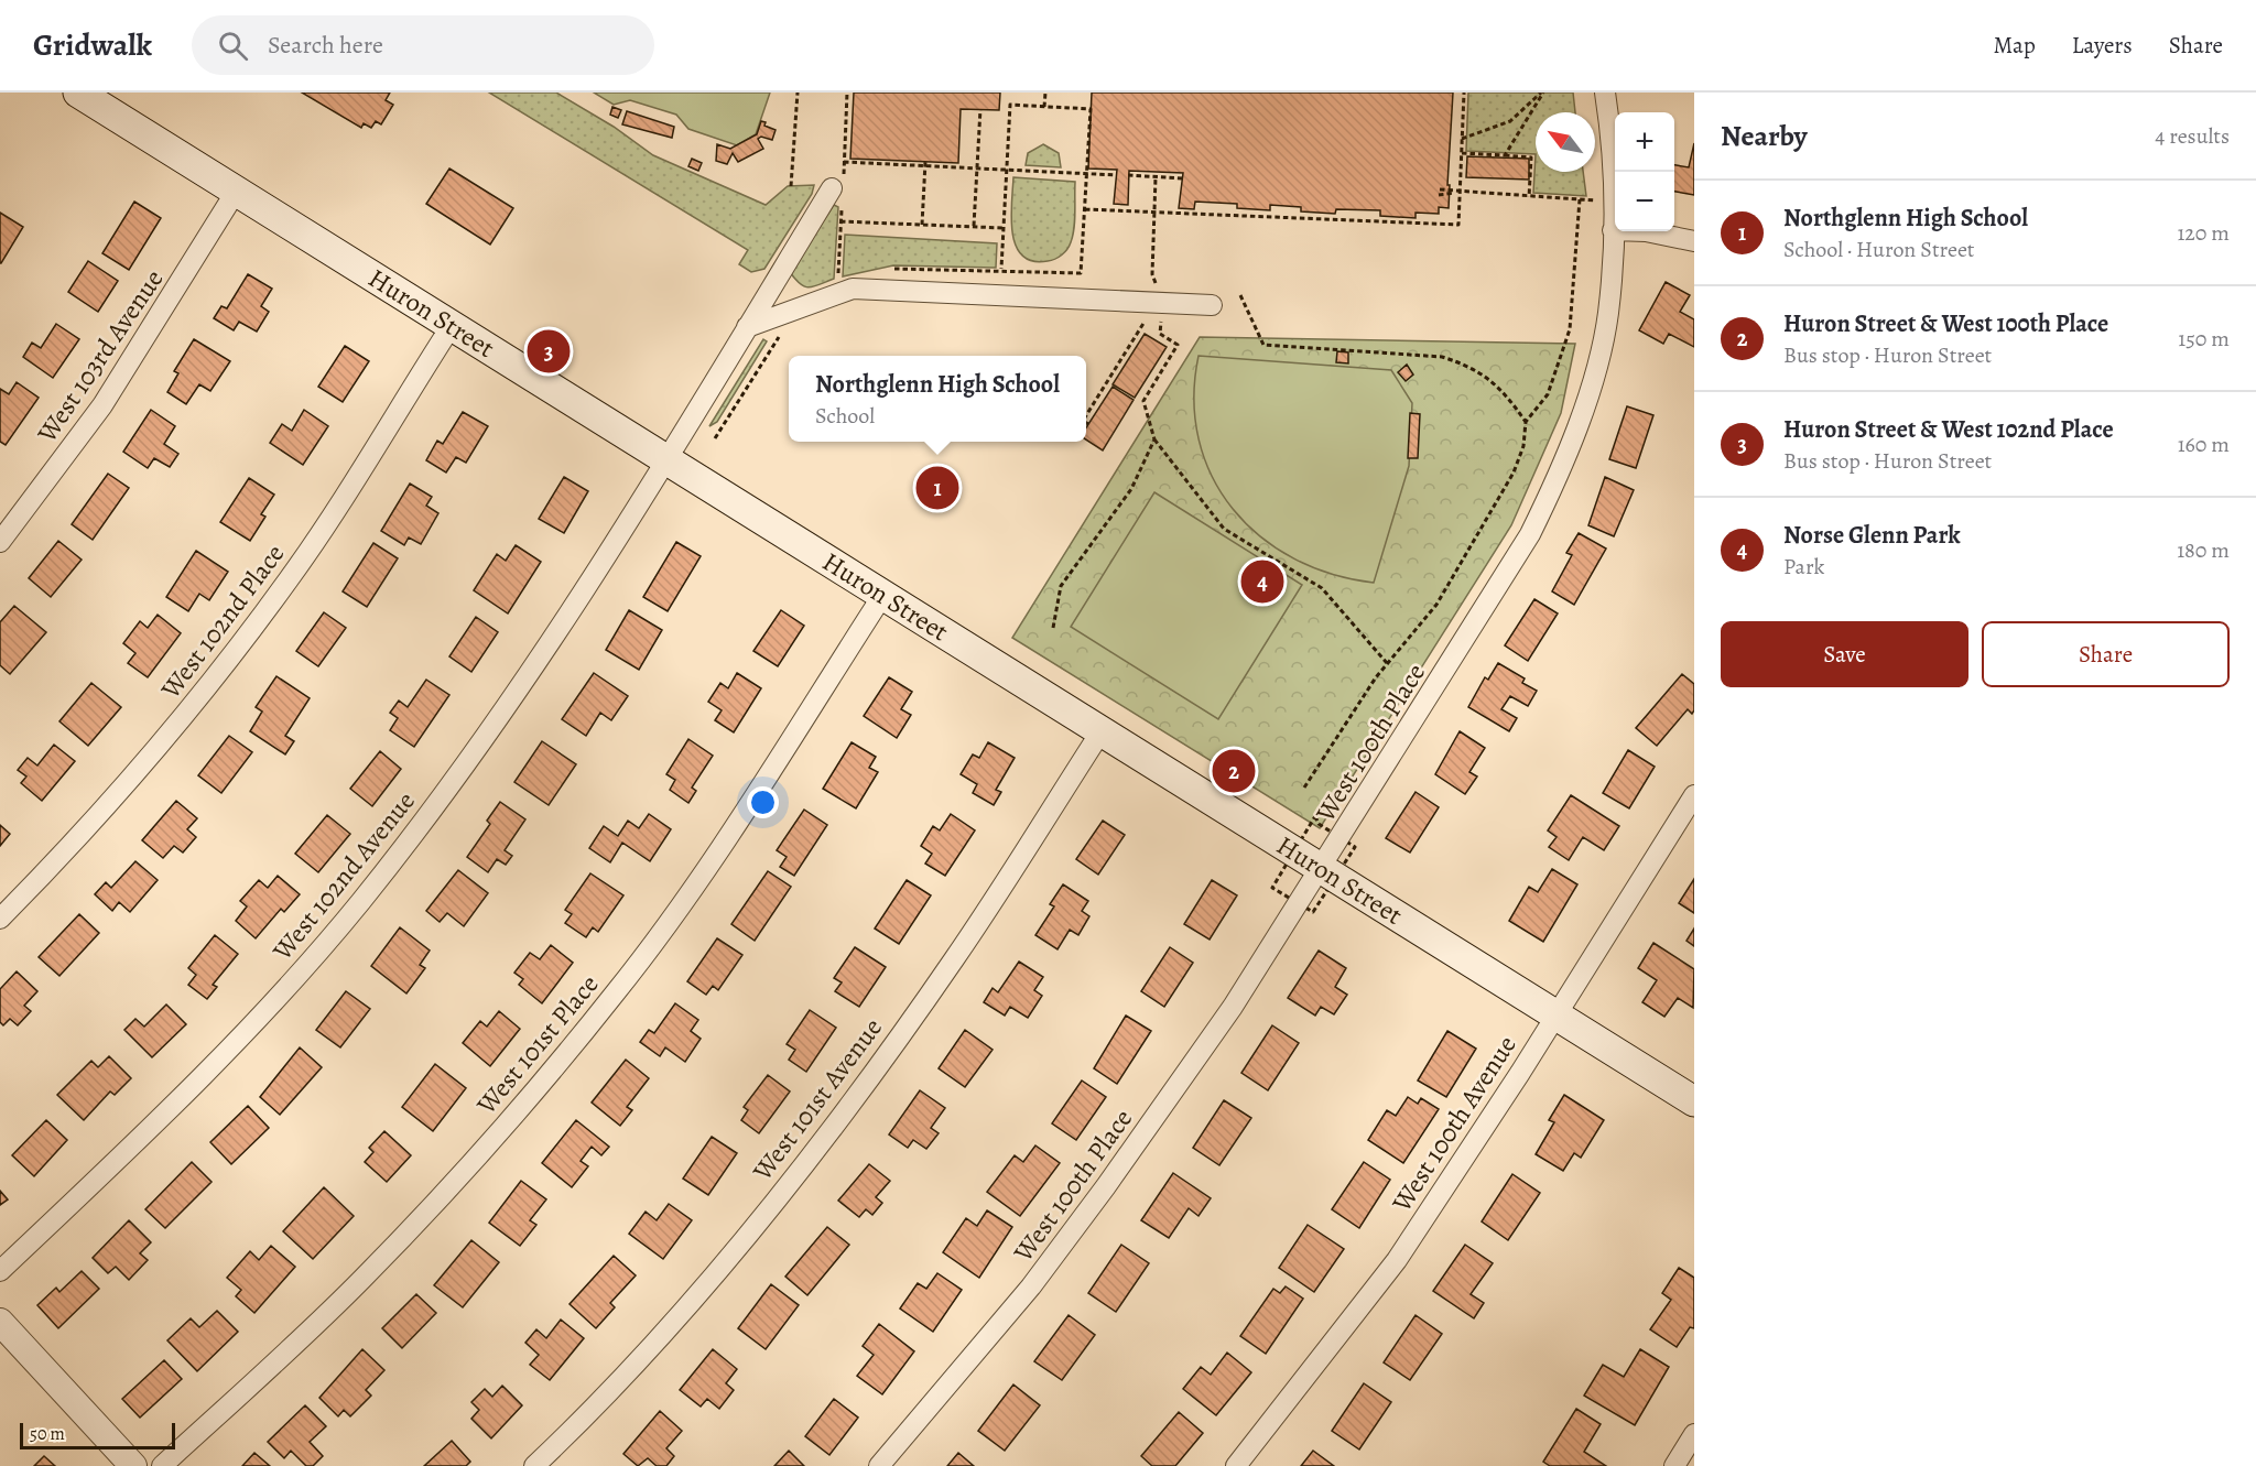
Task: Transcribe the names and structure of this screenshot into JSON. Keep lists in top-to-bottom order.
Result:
{
  "streets": {
    "main road": ["Huron Street"],
    "street": [
      "West 103rd Avenue",
      "West 102nd Place",
      "West 100th Place",
      "West 102nd Avenue",
      "West 101st Place",
      "West 101st Avenue",
      "West 100th Avenue"
    ]
  },
  "crossings": [
    ["Huron Street", "West 103rd Avenue"],
    ["Huron Street", "West 102nd Place"],
    ["Huron Street", "West 100th Place"],
    ["Huron Street", "West 102nd Avenue"],
    ["Huron Street", "West 101st Place"],
    ["Huron Street", "West 101st Avenue"],
    ["Huron Street", "West 100th Avenue"]
  ],
  "scale_bar": "50 m",
  "north": "top left",
  "page": {
    "header": "Gridwalk",
    "search": "Search here",
    "nav": ["Map", "Layers", "Share"],
    "heading": ["Nearby", "4 results"],
    "map_buttons": ["+", "−"],
    "list": [
      {
        "mark": "1",
        "name": "Northglenn High School",
        "note": "School · Huron Street",
        "value": "120 m"
      },
      {
        "mark": "2",
        "name": "Huron Street & West 100th Place",
        "note": "Bus stop · Huron Street",
        "value": "150 m"
      },
      {
        "mark": "3",
        "name": "Huron Street & West 102nd Place",
        "note": "Bus stop · Huron Street",
        "value": "160 m"
      },
      {
        "mark": "4",
        "name": "Norse Glenn Park",
        "note": "Park",
        "value": "180 m"
      }
    ],
    "pins": [
      "3",
      "1",
      "4",
      "2"
    ],
    "popup": ["Northglenn High School", "School"],
    "buttons": ["Save", "Share"],
    "scale": "50 m"
  }
}
